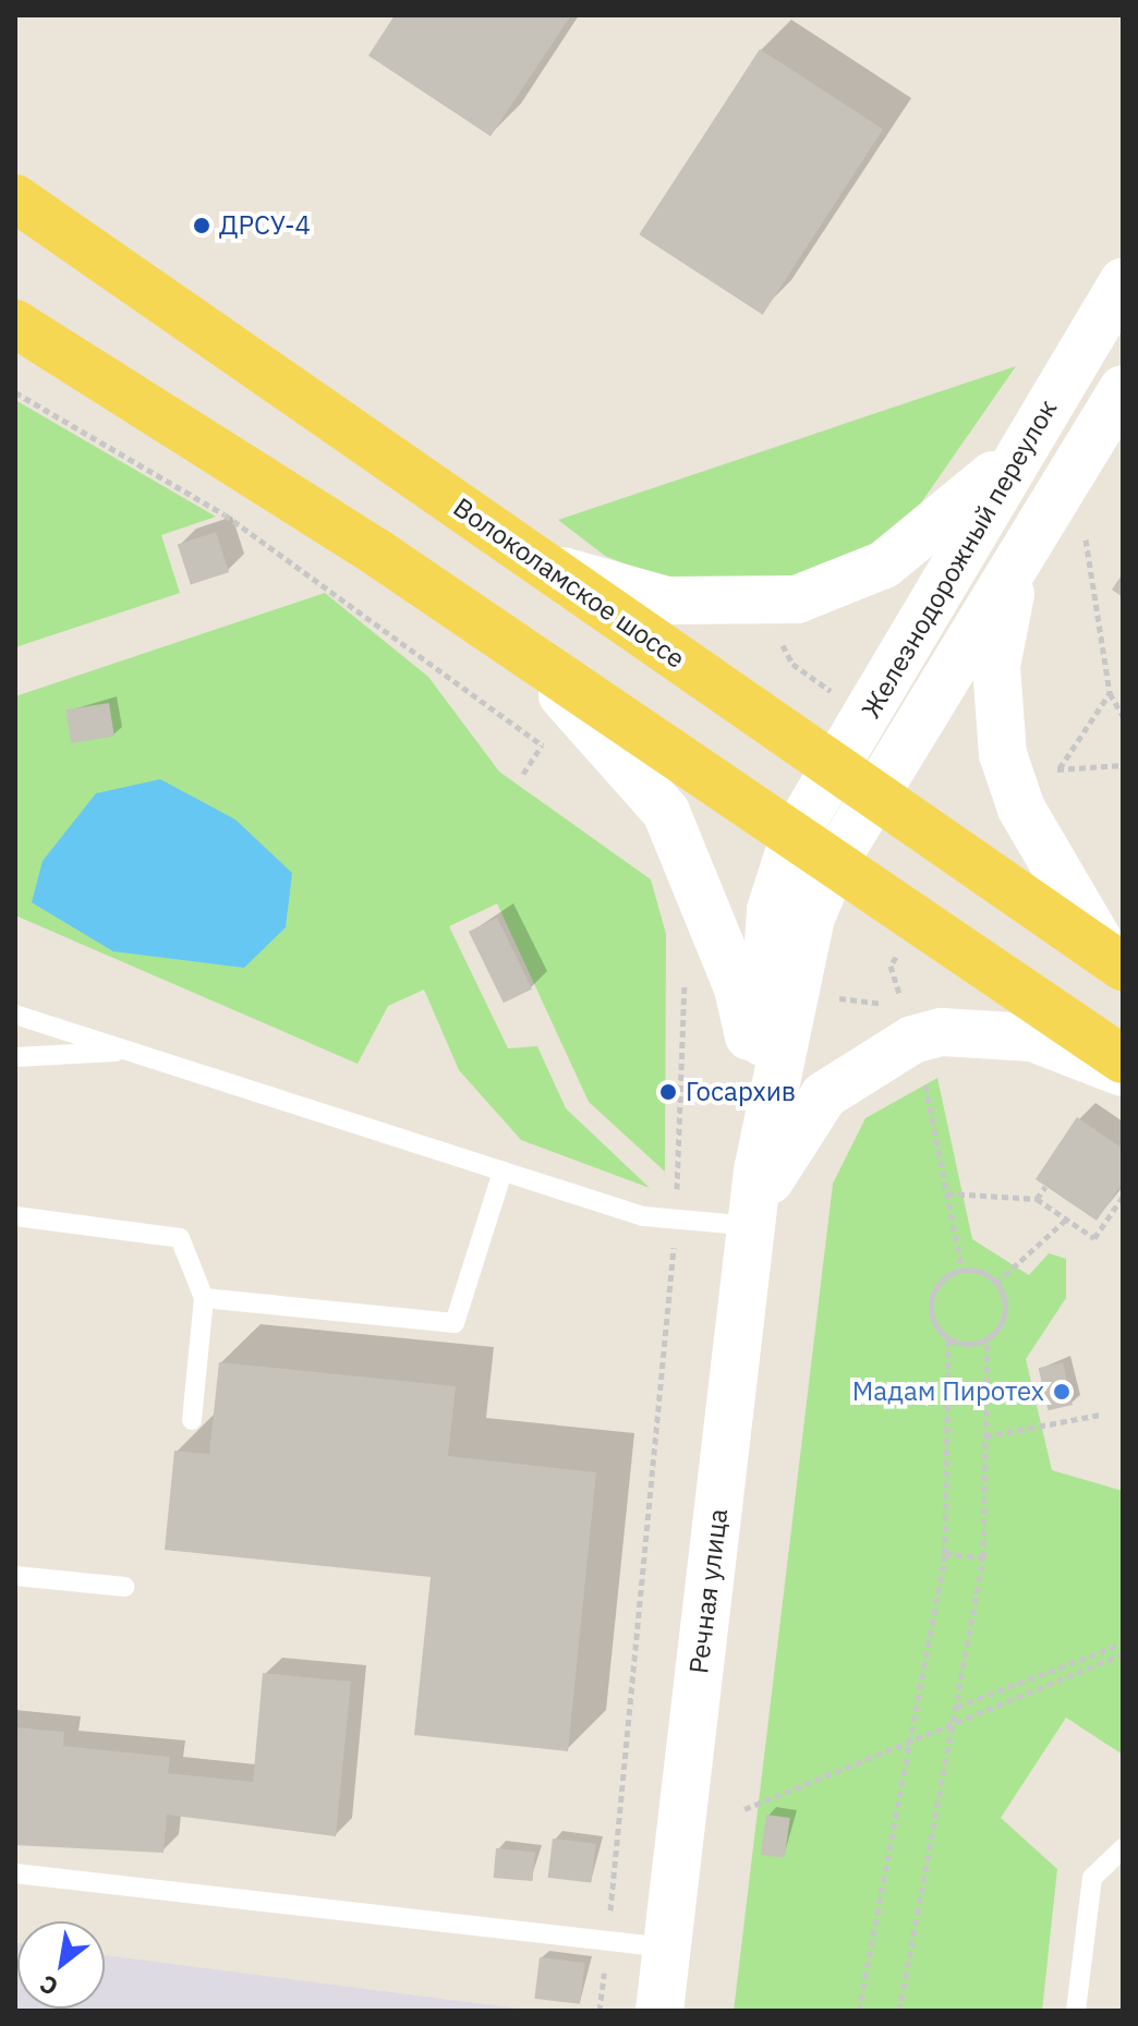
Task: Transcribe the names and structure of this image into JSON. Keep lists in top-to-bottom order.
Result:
{
  "streets": {
    "main road": ["Волоколамское шоссе"],
    "street": ["Железнодорожный переулок", "Речная улица"]
  },
  "crossings": [
    ["Железнодорожный переулок", "Волоколамское шоссе"],
    ["Железнодорожный переулок", "Речная улица"]
  ],
  "places": ["ДРСУ-4", "Госархив", "Мадам Пиротех"],
  "north": "bottom left"
}
